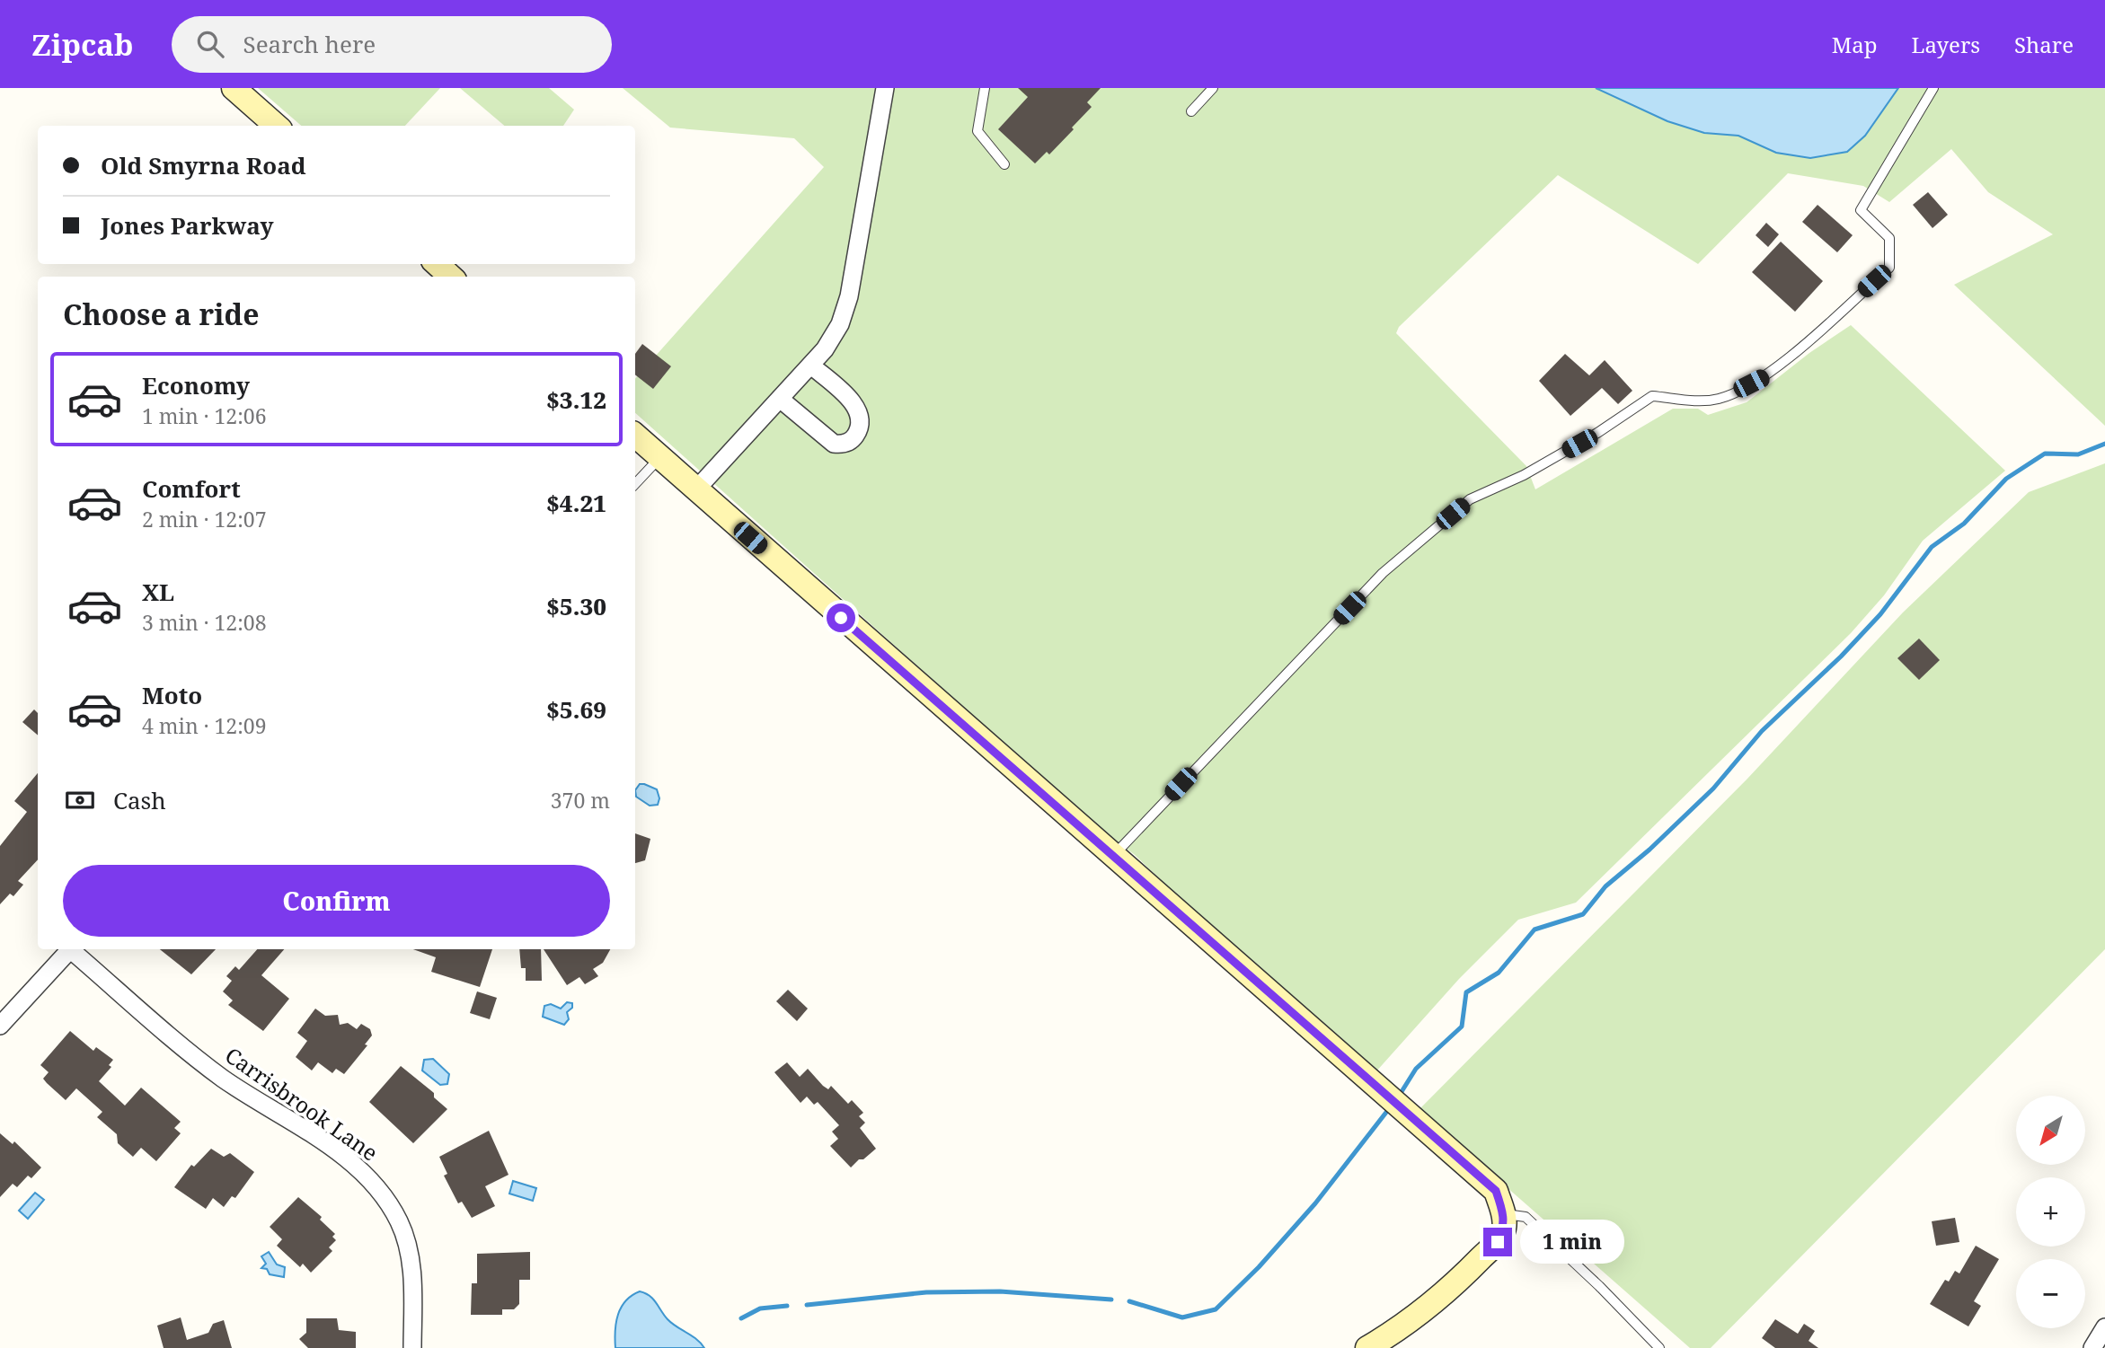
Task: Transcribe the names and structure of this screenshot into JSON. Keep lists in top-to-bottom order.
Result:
{
  "streets": {
    "street": ["Carrisbrook Lane"]
  },
  "north": "bottom left",
  "page": {
    "header": "Zipcab",
    "search": "Search here",
    "nav": ["Map", "Layers", "Share"],
    "banner": ["Old Smyrna Road", "Jones Parkway"],
    "heading": "Choose a ride",
    "list": [
      {
        "name": "Economy",
        "note": "1 min · 12:06",
        "value": "$3.12"
      },
      {
        "name": "Comfort",
        "note": "2 min · 12:07",
        "value": "$4.21"
      },
      {
        "name": "XL",
        "note": "3 min · 12:08",
        "value": "$5.30"
      },
      {
        "name": "Moto",
        "note": "4 min · 12:09",
        "value": "$5.69"
      }
    ],
    "pay": ["Cash", "370 m"],
    "buttons": "Confirm",
    "map_buttons": ["+", "−"],
    "bubble": "1 min"
  }
}
